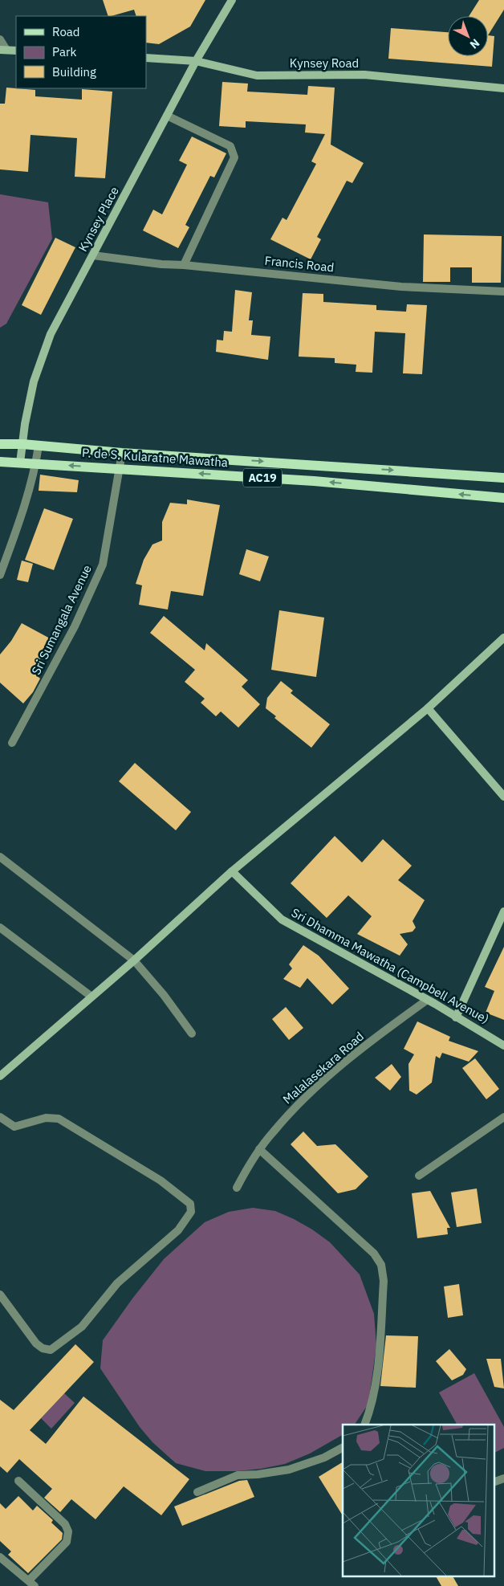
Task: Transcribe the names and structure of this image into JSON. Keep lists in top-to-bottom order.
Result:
{
  "streets": {
    "main road": ["P. de S. Kularatne Mawatha", "AC19"],
    "street": [
      "Kynsey Road",
      "Kynsey Place",
      "Francis Road",
      "Sri Sumangala Avenue",
      "Sri Dhamma Mawatha (Campbell Avenue)",
      "Malalasekara Road"
    ]
  },
  "crossings": [
    ["Kynsey Road", "Kynsey Place"],
    ["Kynsey Place", "Francis Road"],
    ["Kynsey Place", "P. de S. Kularatne Mawatha"],
    ["Kynsey Place", "AC19"],
    ["P. de S. Kularatne Mawatha", "AC19"],
    ["P. de S. Kularatne Mawatha", "Sri Sumangala Avenue"],
    ["Sri Dhamma Mawatha (Campbell Avenue)", "Malalasekara Road"]
  ],
  "legend": ["Road", "Park", "Building"],
  "north": "bottom right"
}
